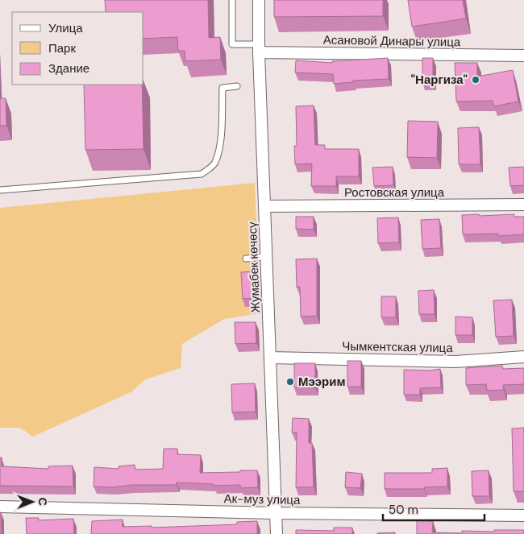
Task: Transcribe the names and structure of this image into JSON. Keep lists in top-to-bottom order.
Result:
{
  "streets": {
    "street": [
      "Асановой Динары улица",
      "Ростовская улица",
      "Жумабек көчөсү",
      "Чымкентская улица",
      "Ак-муз улица"
    ]
  },
  "crossings": [
    ["Асановой Динары улица", "Жумабек көчөсү"],
    ["Ростовская улица", "Жумабек көчөсү"],
    ["Жумабек көчөсү", "Чымкентская улица"],
    ["Жумабек көчөсү", "Ак-муз улица"]
  ],
  "places": ["\"Наргиза\"", "Мээрим"],
  "legend": ["Улица", "Парк", "Здание"],
  "scale_bar": "50 m",
  "north": "right"
}
